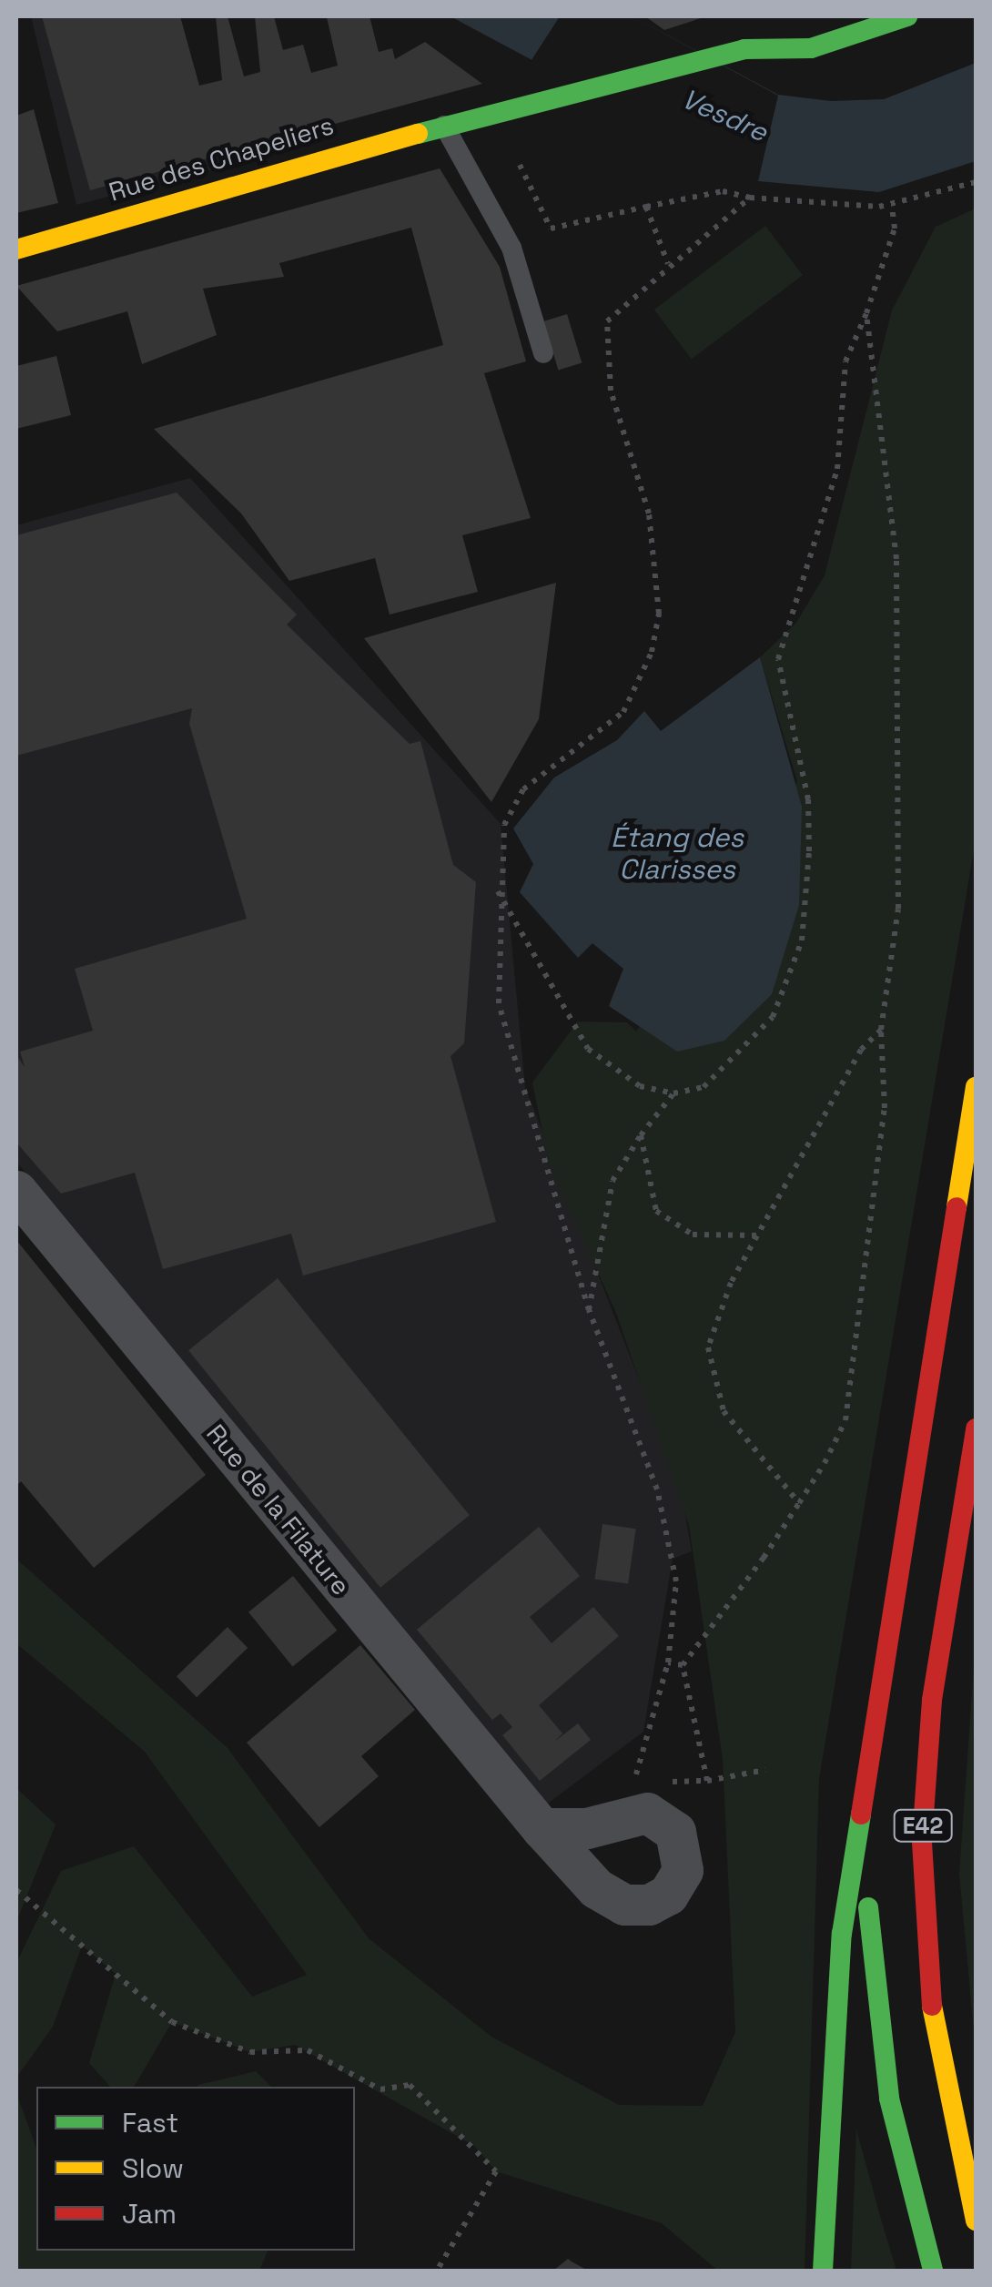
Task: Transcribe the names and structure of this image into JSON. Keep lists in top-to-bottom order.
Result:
{
  "streets": {
    "main road": ["Rue des Chapeliers", "E42"],
    "street": ["Rue de la Filature"]
  },
  "water": ["Vesdre", "Étang des Clarisses"],
  "legend": ["Fast", "Slow", "Jam"]
}
